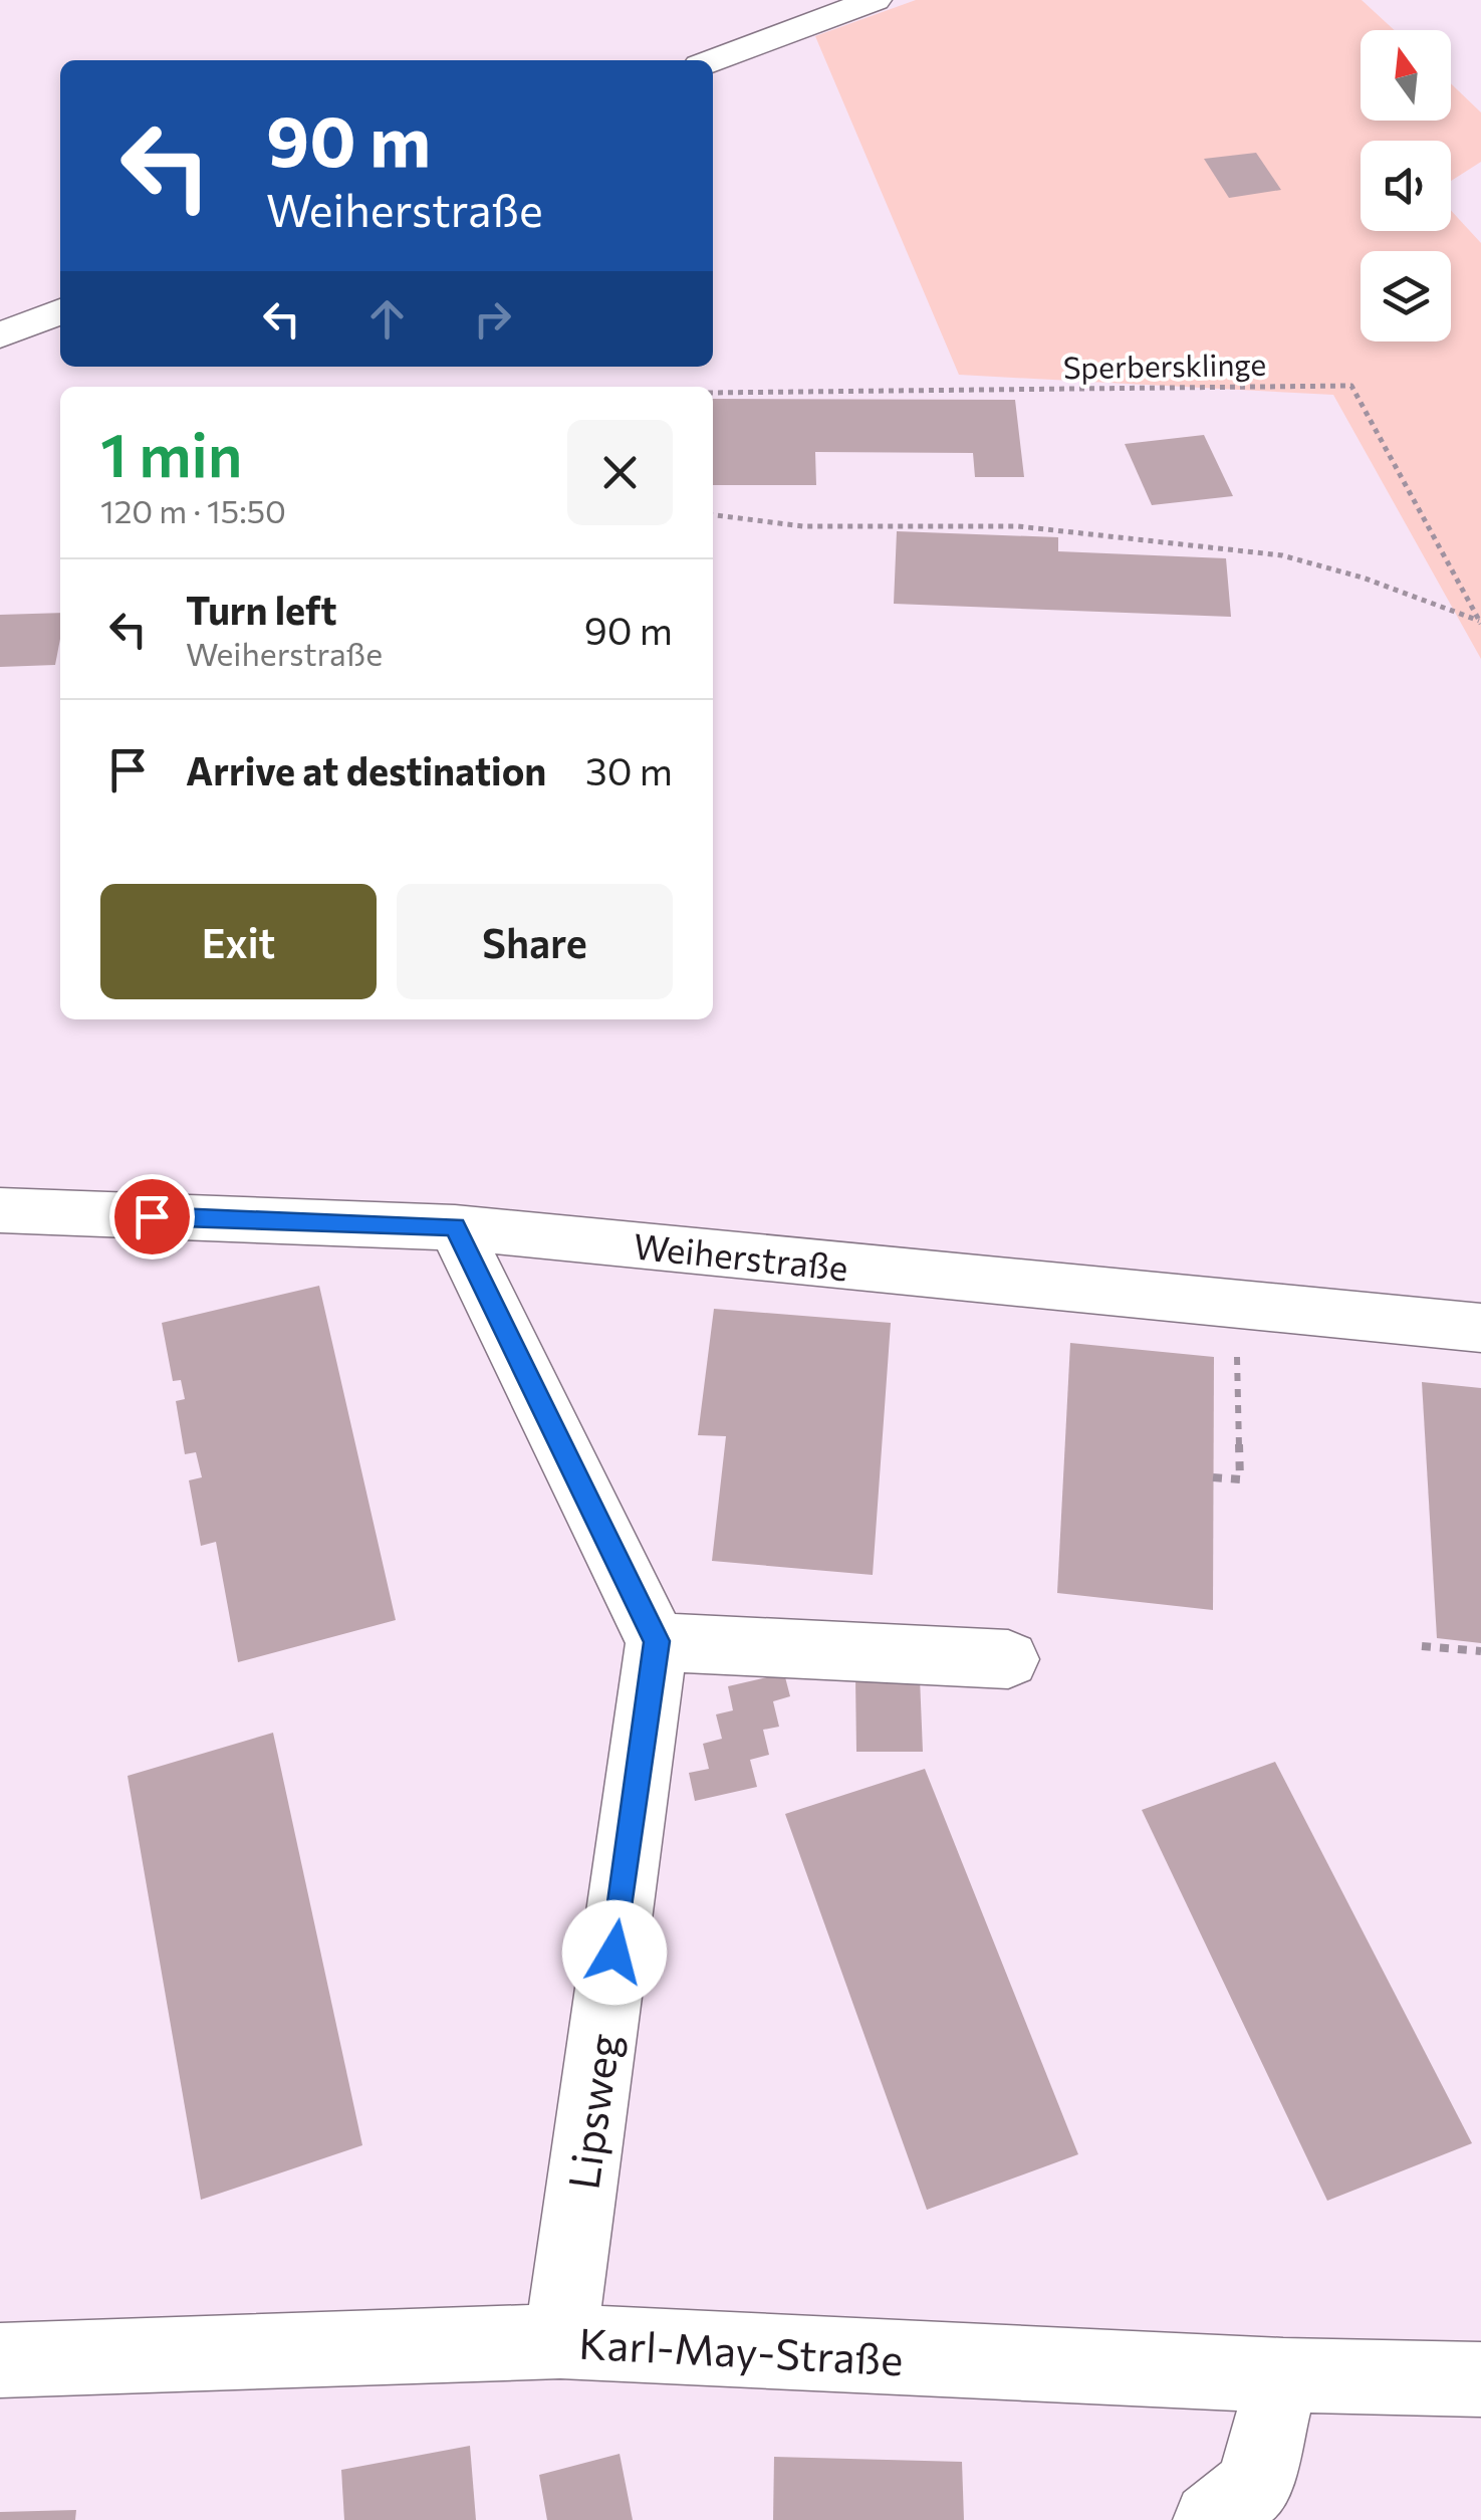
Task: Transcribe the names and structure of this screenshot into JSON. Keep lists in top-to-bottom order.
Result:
{
  "streets": {
    "street": ["Weiherstraße", "Lipsweg", "Karl-May-Straße"],
    "path": ["Sperbersklinge"]
  },
  "crossings": [
    ["Lipsweg", "Karl-May-Straße"]
  ],
  "north": "top",
  "page": {
    "turn": ["90 m", "Weiherstraße"],
    "heading": ["1 min", "120 m · 15:50"],
    "list": [
      {
        "name": "Turn left",
        "note": "Weiherstraße",
        "value": "90 m"
      },
      {
        "name": "Arrive at destination",
        "value": "30 m"
      }
    ],
    "buttons": ["Exit", "Share"]
  }
}
